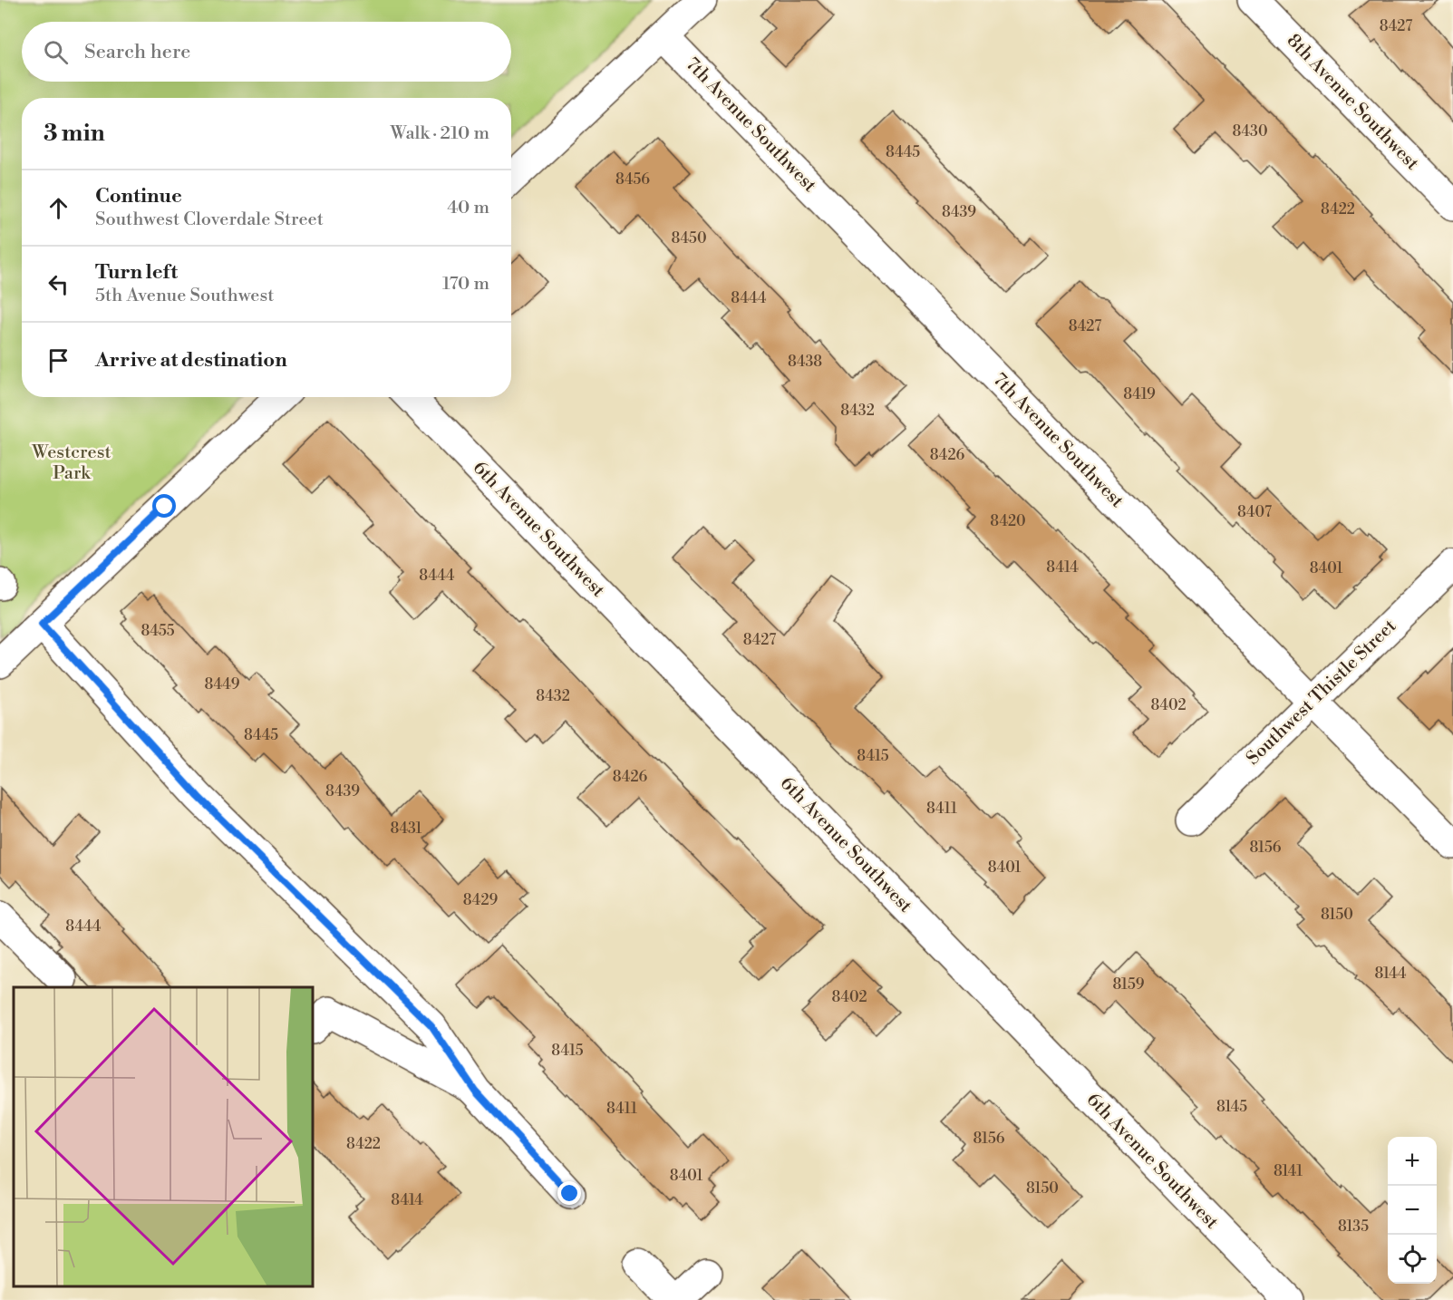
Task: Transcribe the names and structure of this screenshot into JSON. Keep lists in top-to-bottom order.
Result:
{
  "streets": {
    "street": [
      "8th Avenue Southwest",
      "7th Avenue Southwest",
      "6th Avenue Southwest",
      "Southwest Thistle Street"
    ]
  },
  "crossings": [
    ["7th Avenue Southwest", "Southwest Thistle Street"]
  ],
  "parks": ["Westcrest Park"],
  "house_numbers": [
    "8427",
    "8430",
    "8445",
    "8456",
    "8422",
    "8439",
    "8450",
    "8444",
    "8427",
    "8438",
    "8419",
    "8432",
    "8426",
    "8407",
    "8420",
    "8414",
    "8401",
    "8444",
    "8455",
    "8427",
    "8449",
    "8432",
    "8402",
    "8445",
    "8415",
    "8426",
    "8439",
    "8411",
    "8431",
    "8156",
    "8401",
    "8429",
    "8150",
    "8444",
    "8144",
    "8159",
    "8402",
    "8415",
    "8145",
    "8411",
    "8156",
    "8422",
    "8141",
    "8401",
    "8150",
    "8414",
    "8135"
  ],
  "page": {
    "search": "Search here",
    "heading": ["3 min", "Walk · 210 m"],
    "list": [
      ["Continue", "Southwest Cloverdale Street", "40 m"],
      ["Turn left", "5th Avenue Southwest", "170 m"],
      "Arrive at destination"
    ],
    "map_buttons": ["+", "−"]
  }
}
